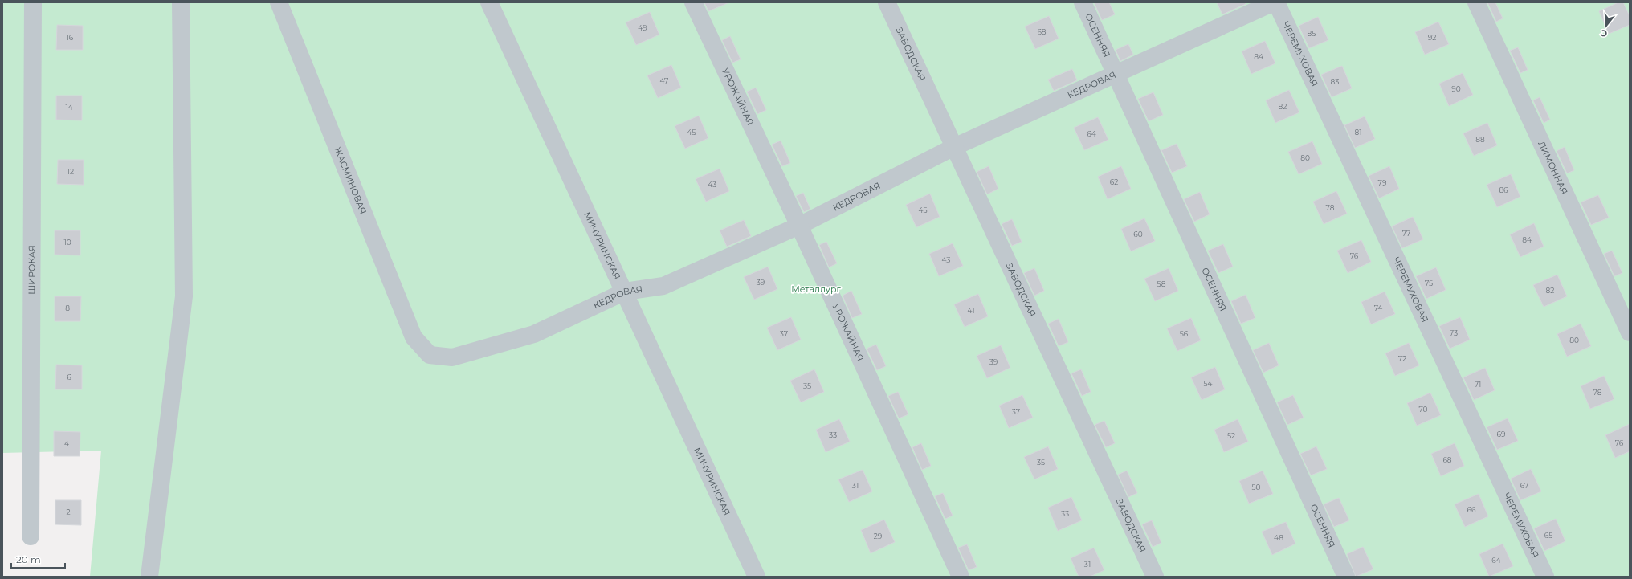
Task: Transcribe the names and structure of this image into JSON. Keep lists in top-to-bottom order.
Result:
{
  "streets": {
    "street": [
      "ОСЕННЯЯ",
      "ЗАВОДСКАЯ",
      "ЧЕРЕМУХОВАЯ",
      "КЕДРОВАЯ",
      "УРОЖАЙНАЯ",
      "ЛИМОННАЯ",
      "ЖАСМИНОВАЯ",
      "МИЧУРИНСКАЯ",
      "ШИРОКАЯ"
    ]
  },
  "crossings": [
    ["ОСЕННЯЯ", "КЕДРОВАЯ"],
    ["ЗАВОДСКАЯ", "КЕДРОВАЯ"],
    ["КЕДРОВАЯ", "УРОЖАЙНАЯ"],
    ["КЕДРОВАЯ", "ЖАСМИНОВАЯ"],
    ["КЕДРОВАЯ", "МИЧУРИНСКАЯ"]
  ],
  "parks": ["Металлург"],
  "house_numbers": [
    "49",
    "68",
    "85",
    "16",
    "92",
    "84",
    "47",
    "83",
    "90",
    "82",
    "14",
    "45",
    "81",
    "64",
    "88",
    "80",
    "12",
    "62",
    "79",
    "43",
    "86",
    "78",
    "45",
    "77",
    "60",
    "84",
    "10",
    "76",
    "43",
    "39",
    "75",
    "58",
    "82",
    "8",
    "74",
    "41",
    "73",
    "37",
    "56",
    "80",
    "72",
    "39",
    "6",
    "54",
    "71",
    "35",
    "78",
    "70",
    "37",
    "69",
    "33",
    "52",
    "76",
    "4",
    "68",
    "35",
    "31",
    "67",
    "50",
    "66",
    "2",
    "33",
    "65",
    "29",
    "48",
    "64",
    "31"
  ],
  "scale_bar": "20 m",
  "north": "bottom"
}
